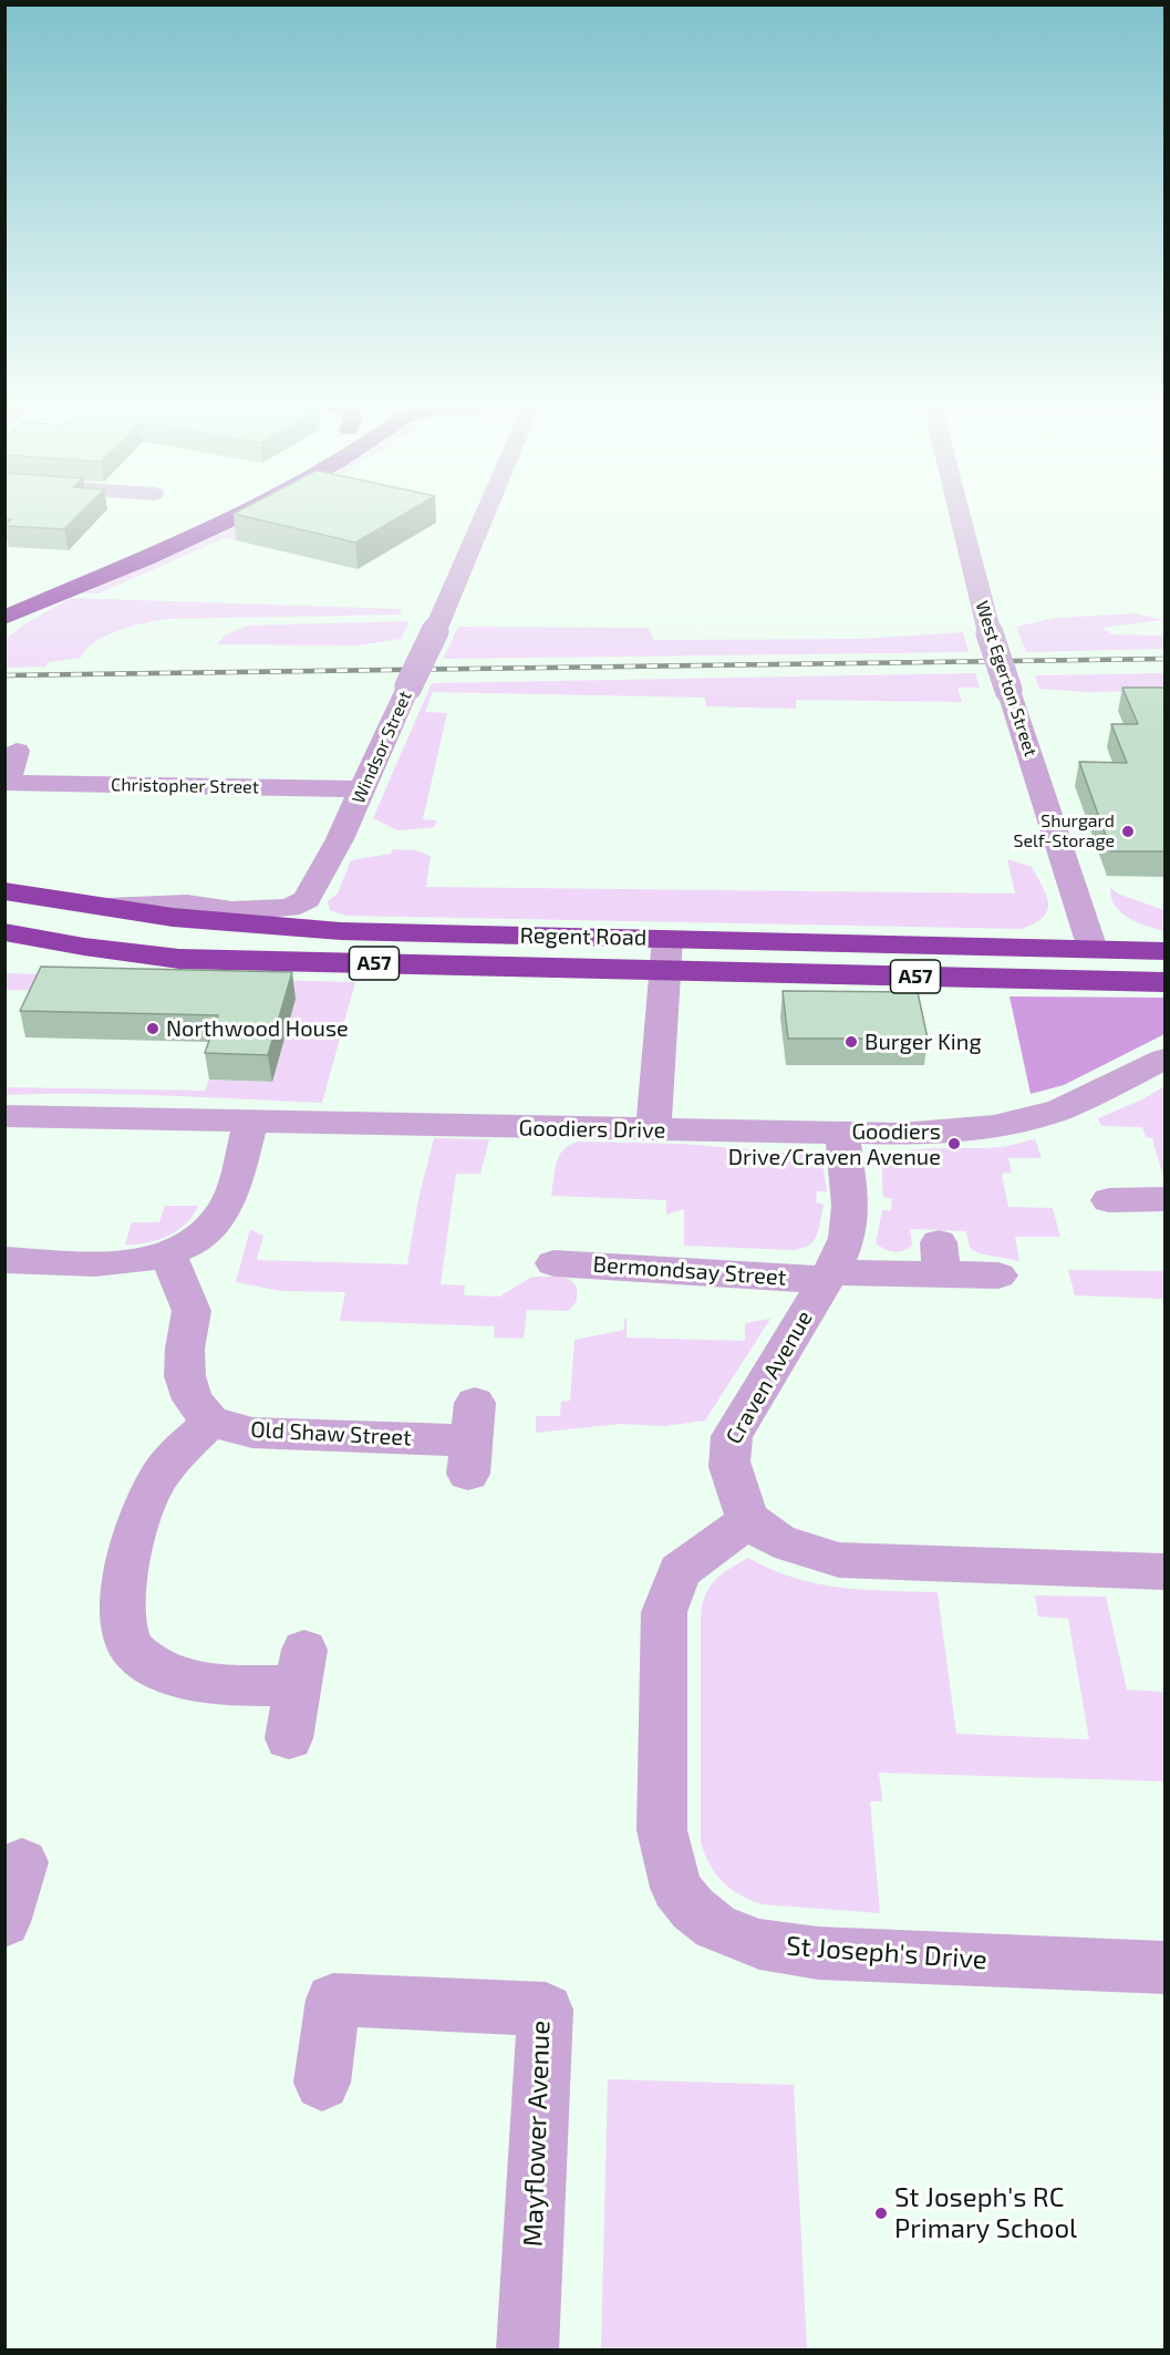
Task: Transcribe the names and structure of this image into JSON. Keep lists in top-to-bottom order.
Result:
{
  "streets": {
    "highway": ["Regent Road", "A57"],
    "street": [
      "West Egerton Street",
      "Windsor Street",
      "Christopher Street",
      "Goodiers Drive",
      "Bermondsay Street",
      "Craven Avenue",
      "Old Shaw Street",
      "St Joseph's Drive",
      "Mayflower Avenue"
    ]
  },
  "crossings": [
    ["West Egerton Street", "Regent Road"],
    ["Windsor Street", "Christopher Street"],
    ["Windsor Street", "A57"],
    ["Regent Road", "A57"],
    ["Goodiers Drive", "Craven Avenue"],
    ["Bermondsay Street", "Craven Avenue"],
    ["Craven Avenue", "St Joseph's Drive"]
  ],
  "places": [
    "Shurgard Self-Storage",
    "Northwood House",
    "Burger King",
    "Goodiers Drive/Craven Avenue",
    "St Joseph's RC Primary School"
  ]
}
